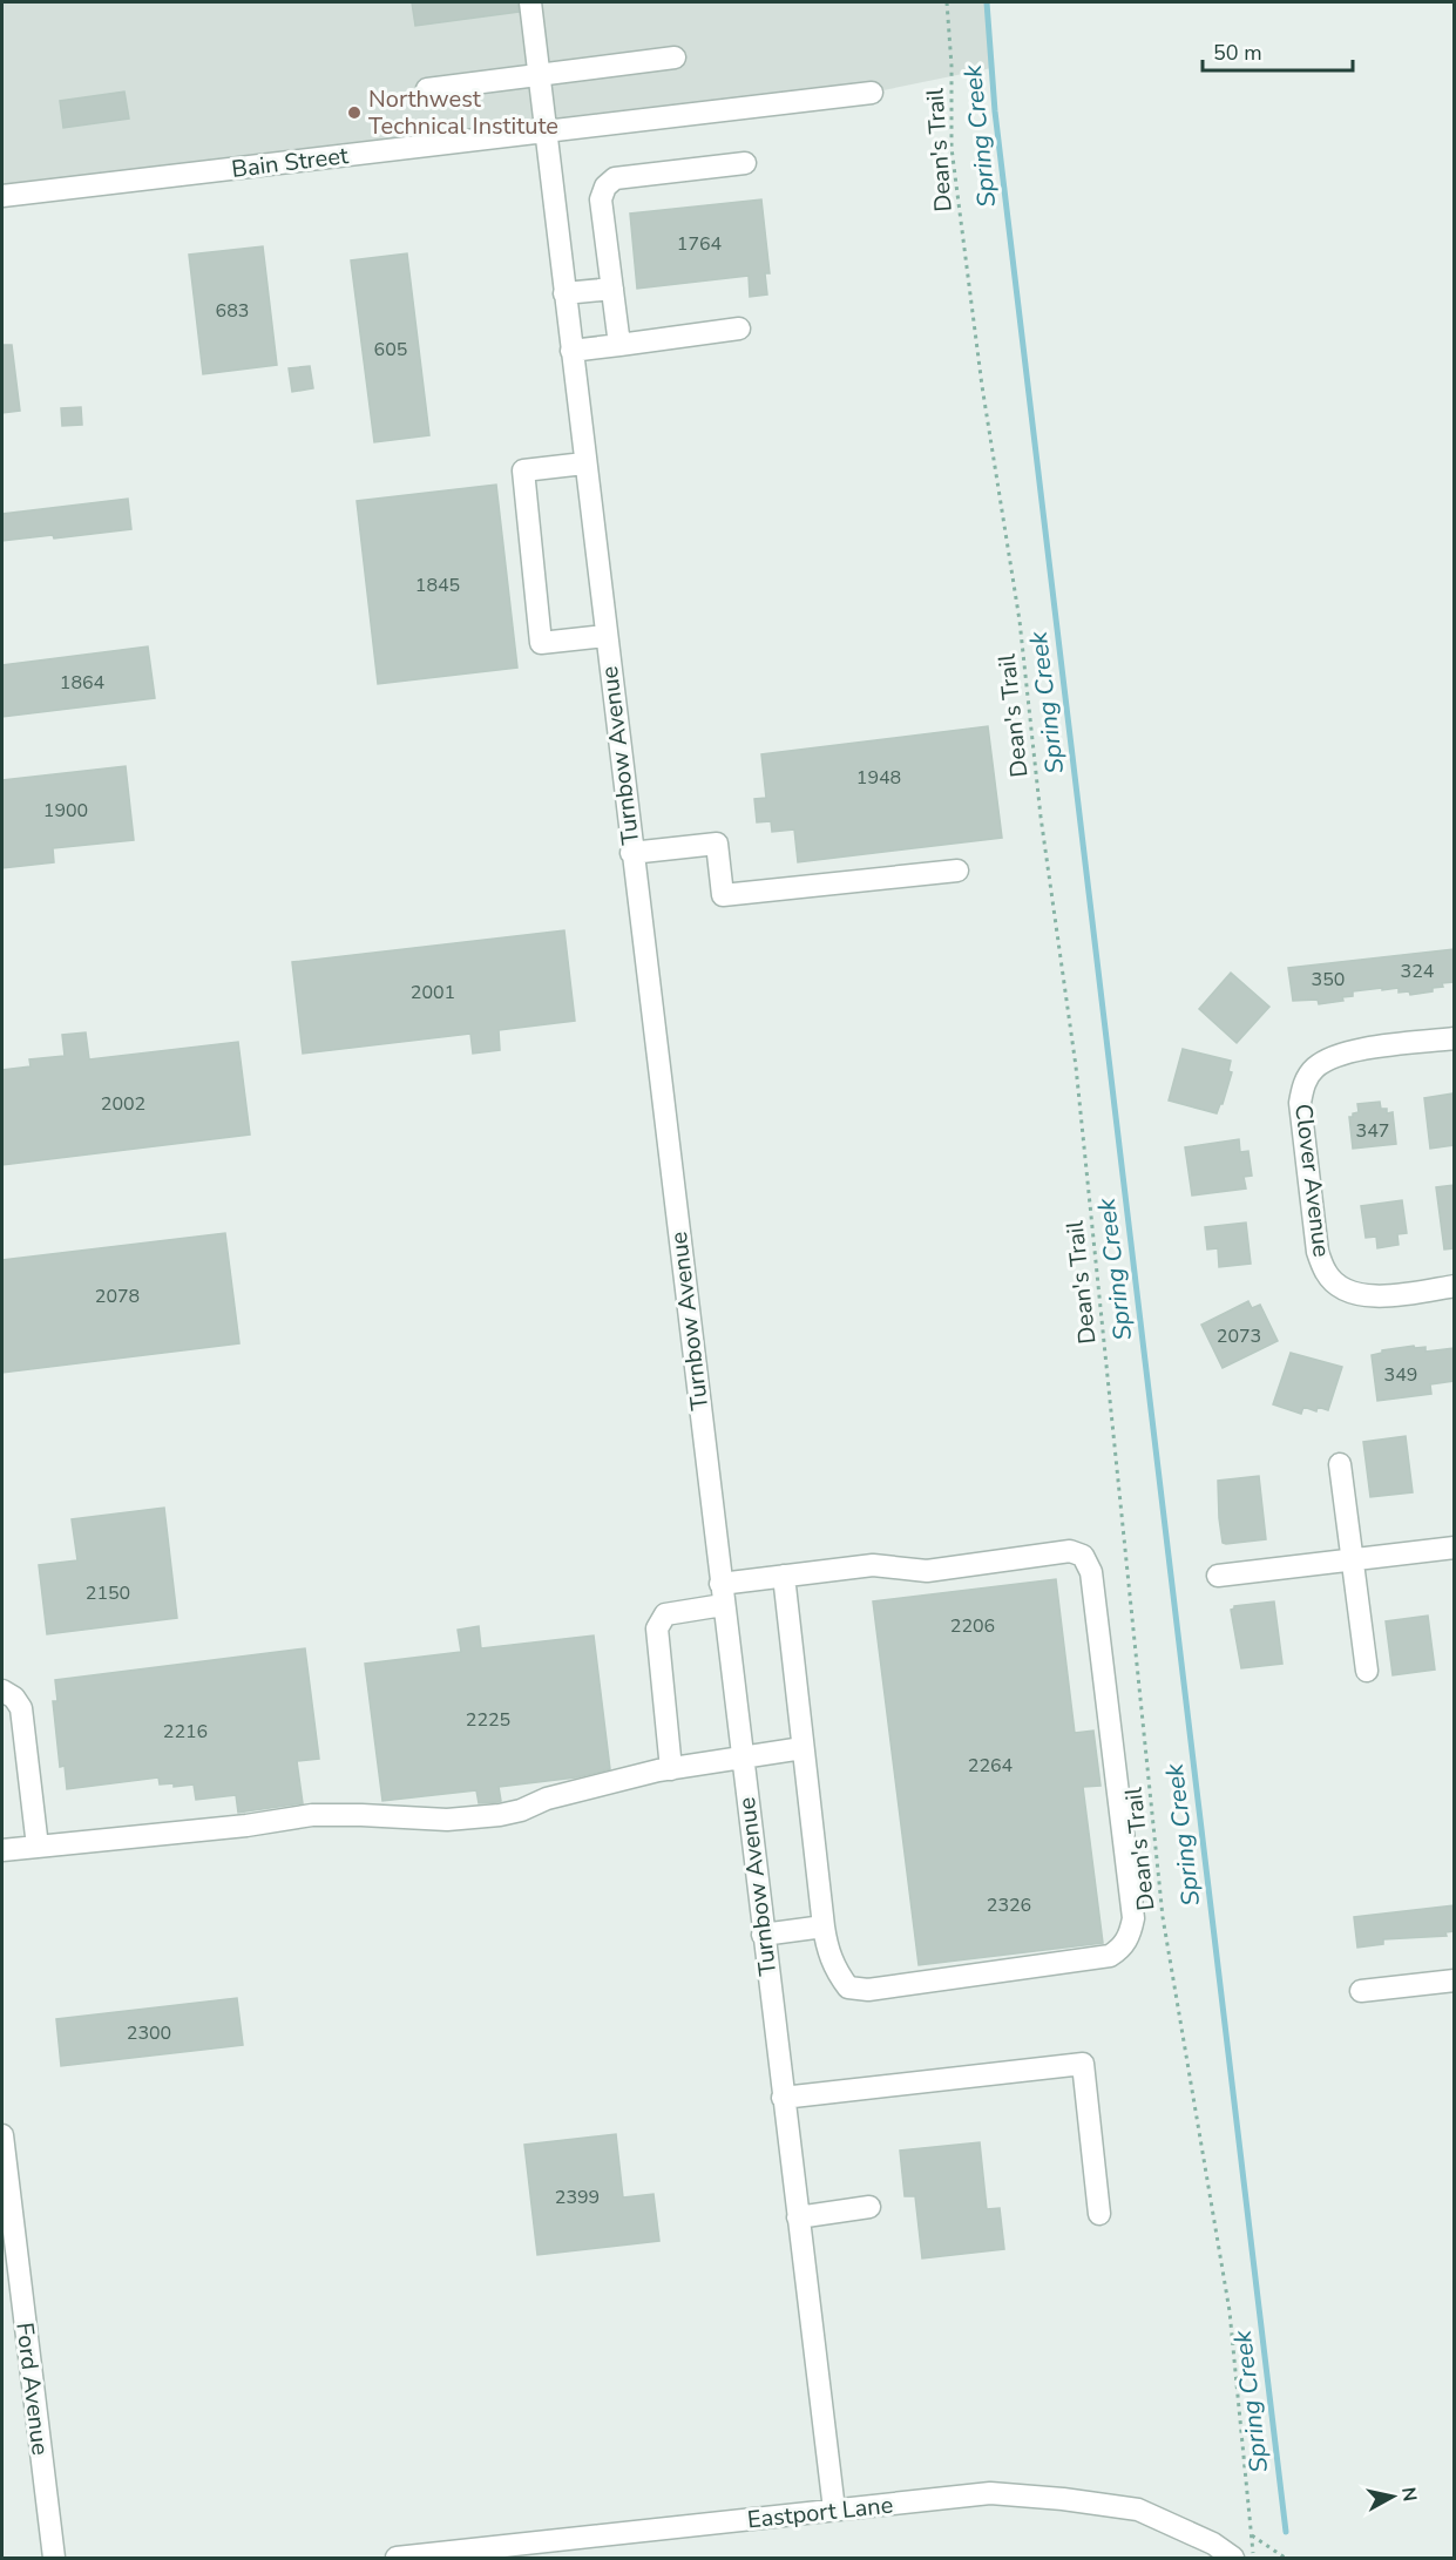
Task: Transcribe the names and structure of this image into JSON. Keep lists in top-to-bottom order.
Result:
{
  "streets": {
    "street": [
      "Bain Street",
      "Turnbow Avenue",
      "Clover Avenue",
      "Ford Avenue",
      "Eastport Lane"
    ],
    "path": ["Dean's Trail"]
  },
  "crossings": [
    ["Bain Street", "Turnbow Avenue"],
    ["Turnbow Avenue", "Eastport Lane"]
  ],
  "water": ["Spring Creek"],
  "places": ["Northwest Technical Institute"],
  "house_numbers": [
    "1764",
    "683",
    "605",
    "1845",
    "1864",
    "1948",
    "1900",
    "324",
    "350",
    "2001",
    "2002",
    "347",
    "2078",
    "2073",
    "349",
    "2150",
    "2206",
    "2225",
    "2216",
    "2264",
    "2326",
    "2300",
    "2399"
  ],
  "scale_bar": "50 m",
  "north": "right"
}
